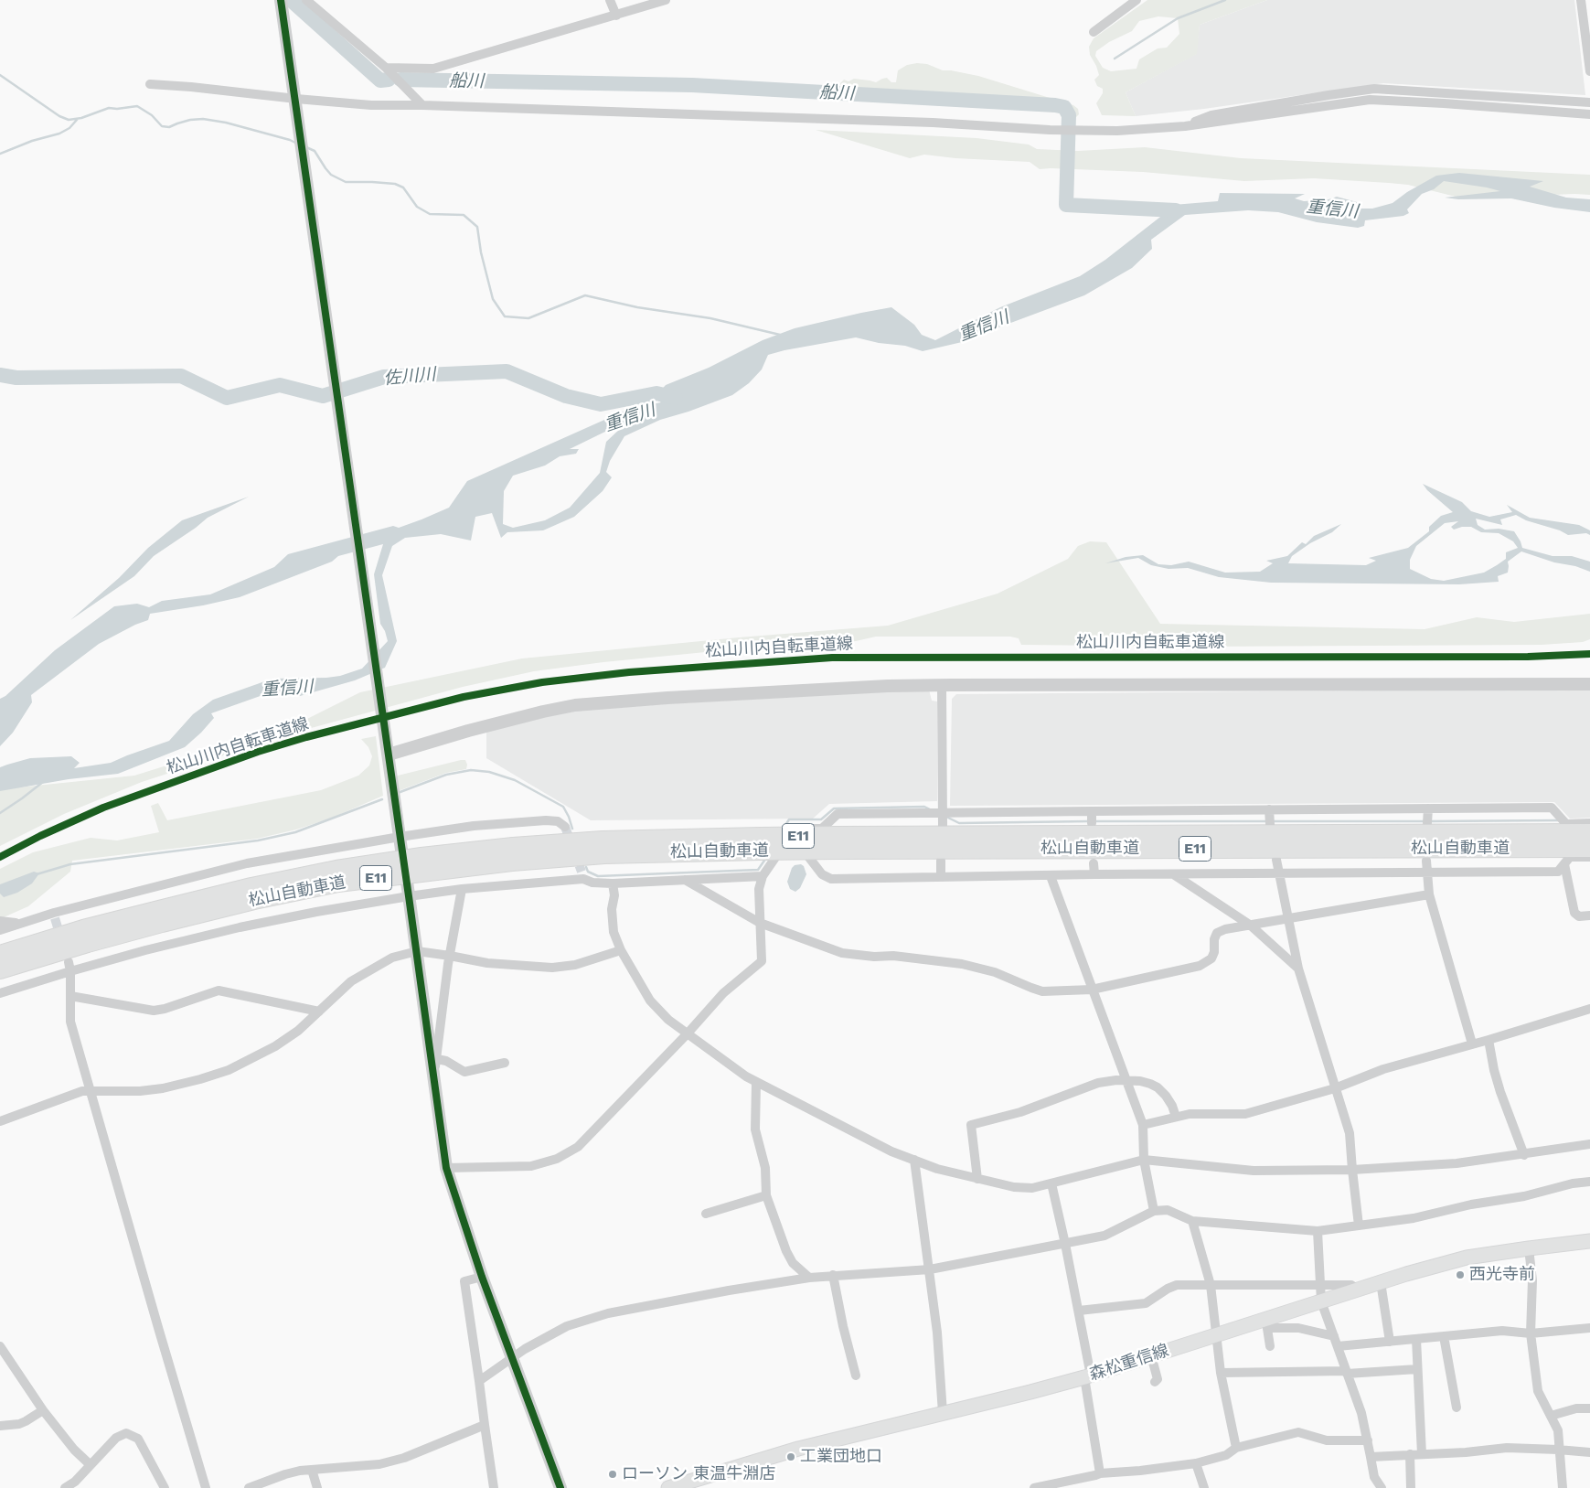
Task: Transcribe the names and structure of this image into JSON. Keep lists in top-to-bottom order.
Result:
{
  "streets": {
    "highway": ["E11", "松山自動車道"],
    "main road": ["森松重信線"],
    "cycle path": ["松山川内自転車道線"]
  },
  "water": ["船川", "重信川", "佐川川"],
  "places": ["西光寺前", "工業団地口", "ローソン 東温牛淵店"]
}
